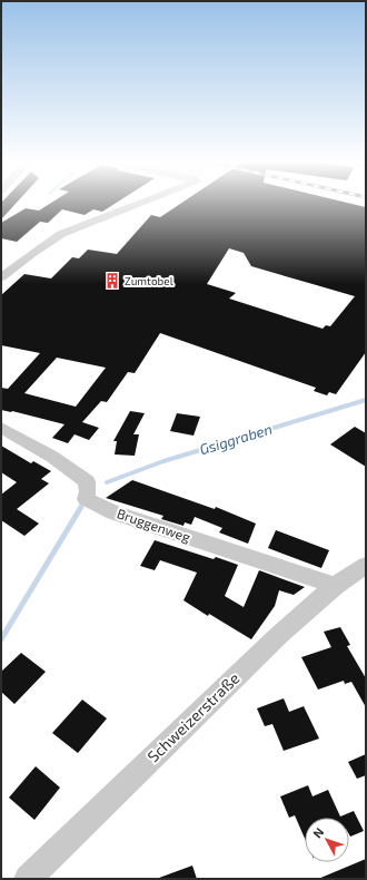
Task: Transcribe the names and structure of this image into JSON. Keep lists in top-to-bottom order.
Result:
{
  "streets": {
    "street": ["Bruggenweg", "Schweizerstraße"]
  },
  "crossings": [
    ["Bruggenweg", "Schweizerstraße"]
  ],
  "water": ["Gsiggraben"],
  "places": {
    "building": ["Zumtobel"]
  },
  "north": "top left"
}
